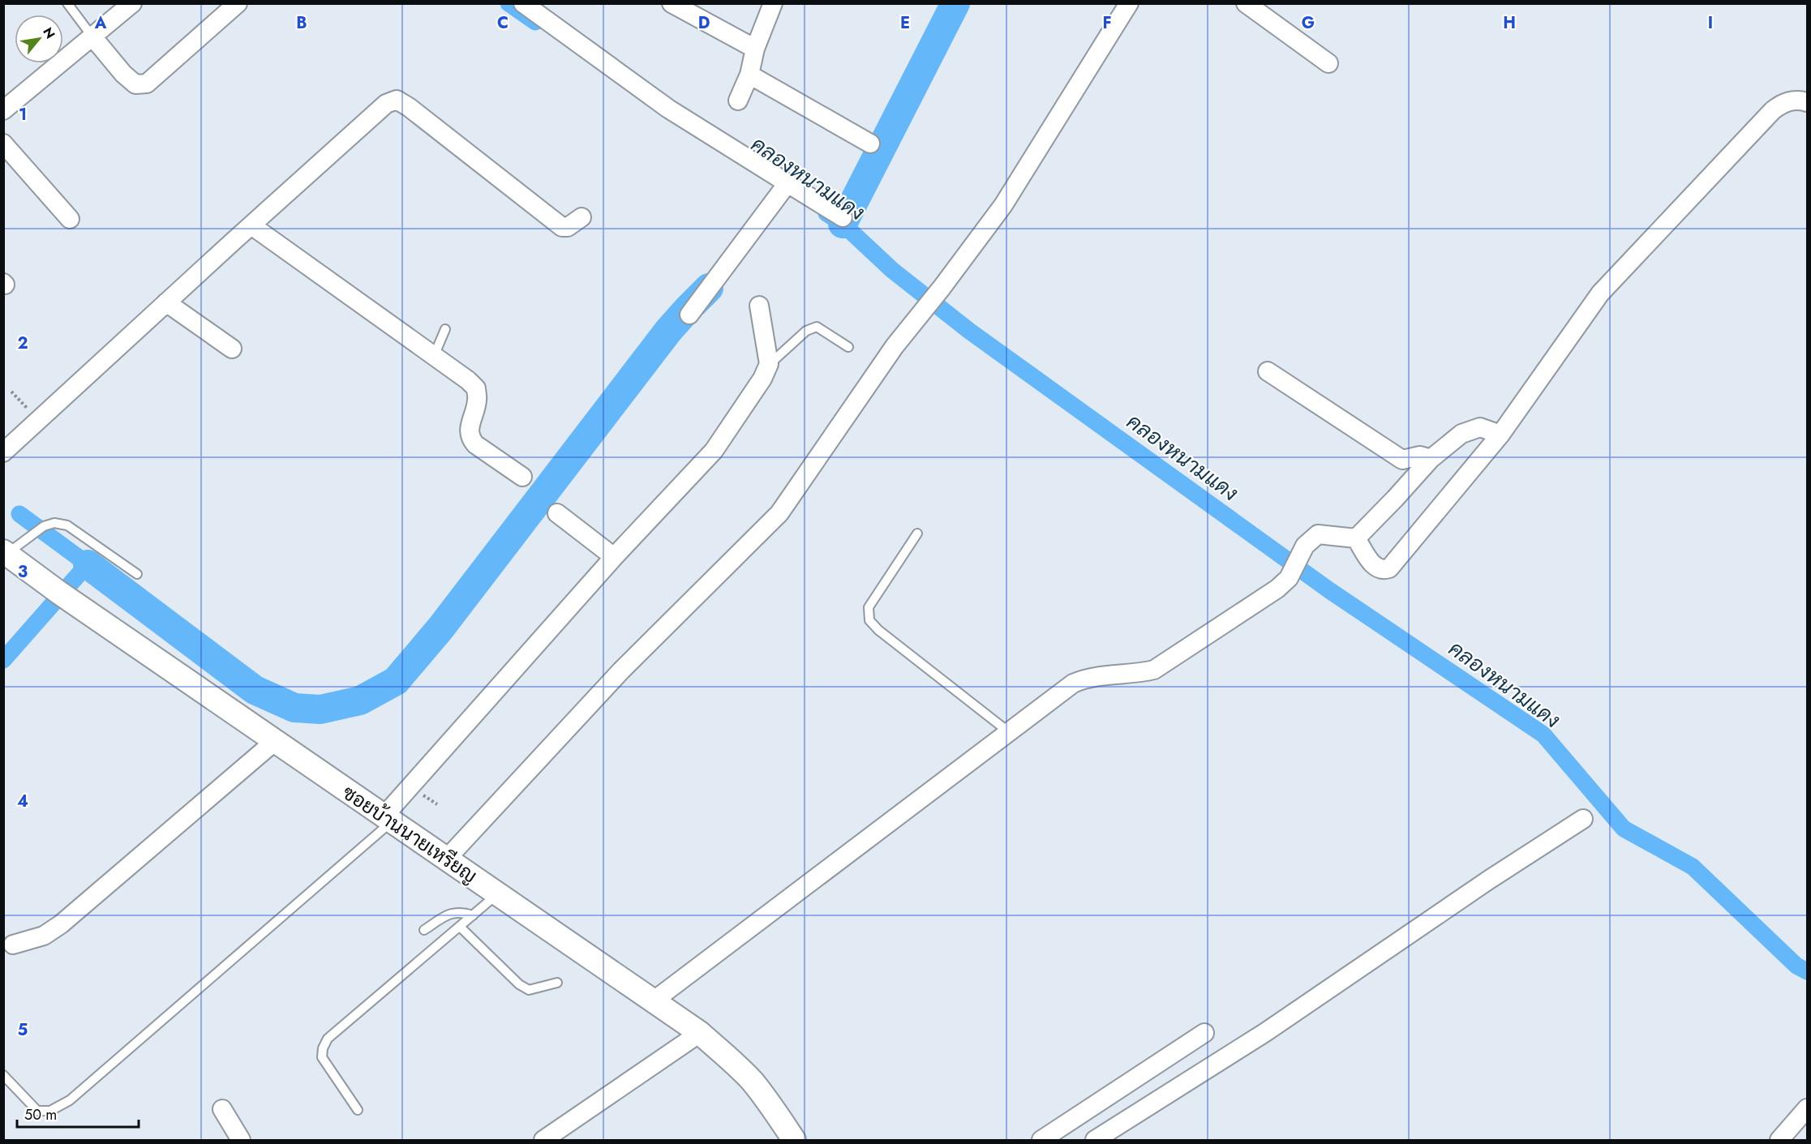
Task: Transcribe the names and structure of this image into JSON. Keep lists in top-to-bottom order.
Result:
{
  "streets": {
    "street": ["ซอยบ้านนายเหรียญ"]
  },
  "water": ["คลองหนามแดง"],
  "scale_bar": "50 m",
  "north": "top right",
  "grid": {
    "columns": [
      "A",
      "B",
      "C",
      "D",
      "E",
      "F",
      "G",
      "H",
      "I"
    ],
    "rows": [
      "1",
      "2",
      "3",
      "4",
      "5"
    ]
  }
}
